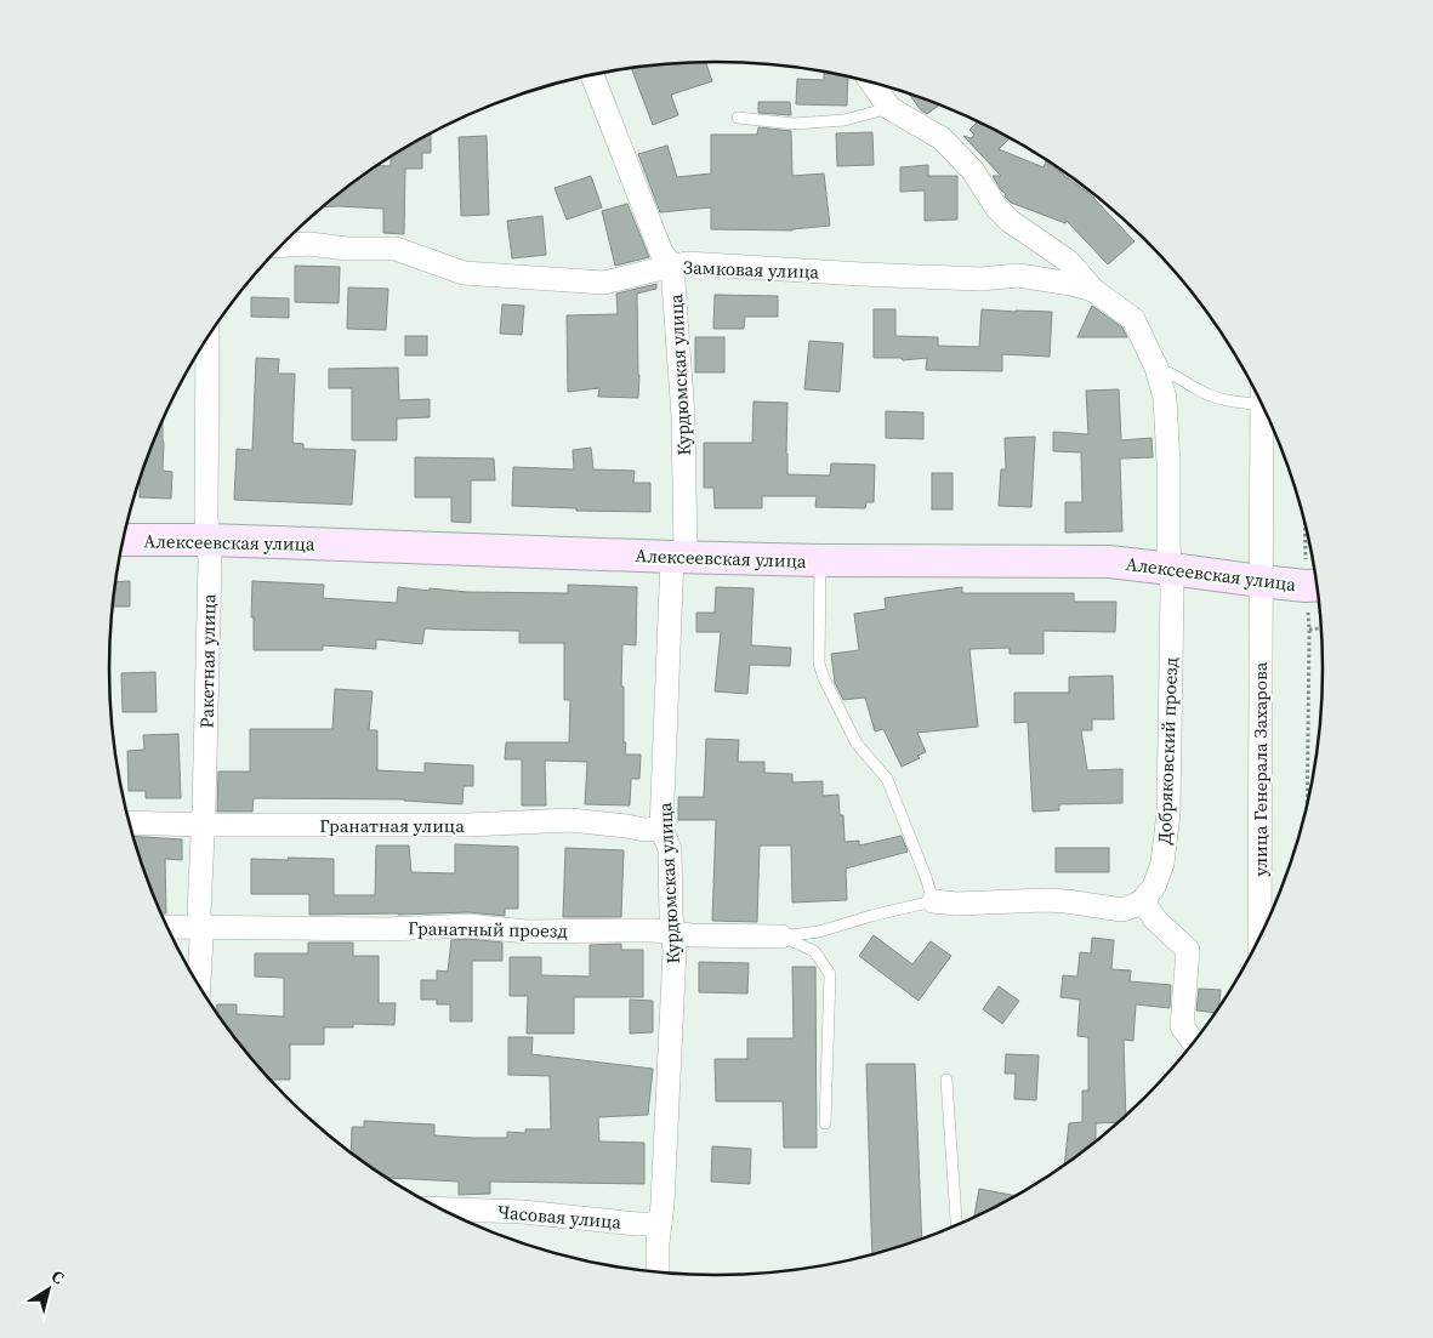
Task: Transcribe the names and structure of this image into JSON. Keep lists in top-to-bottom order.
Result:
{
  "streets": {
    "street": [
      "Замковая улица",
      "Курдюмская улица",
      "Алексеевская улица",
      "Ракетная улица",
      "Добряковский проезд",
      "улица Генерала Захарова",
      "Гранатная улица",
      "Гранатный проезд",
      "Часовая улица"
    ]
  },
  "crossings": [
    ["Замковая улица", "Курдюмская улица"],
    ["Курдюмская улица", "Алексеевская улица"],
    ["Курдюмская улица", "Гранатная улица"],
    ["Курдюмская улица", "Гранатный проезд"],
    ["Курдюмская улица", "Часовая улица"],
    ["Алексеевская улица", "Ракетная улица"],
    ["Алексеевская улица", "Добряковский проезд"],
    ["Алексеевская улица", "улица Генерала Захарова"],
    ["Ракетная улица", "Гранатная улица"],
    ["Ракетная улица", "Гранатный проезд"]
  ],
  "north": "top right"
}
